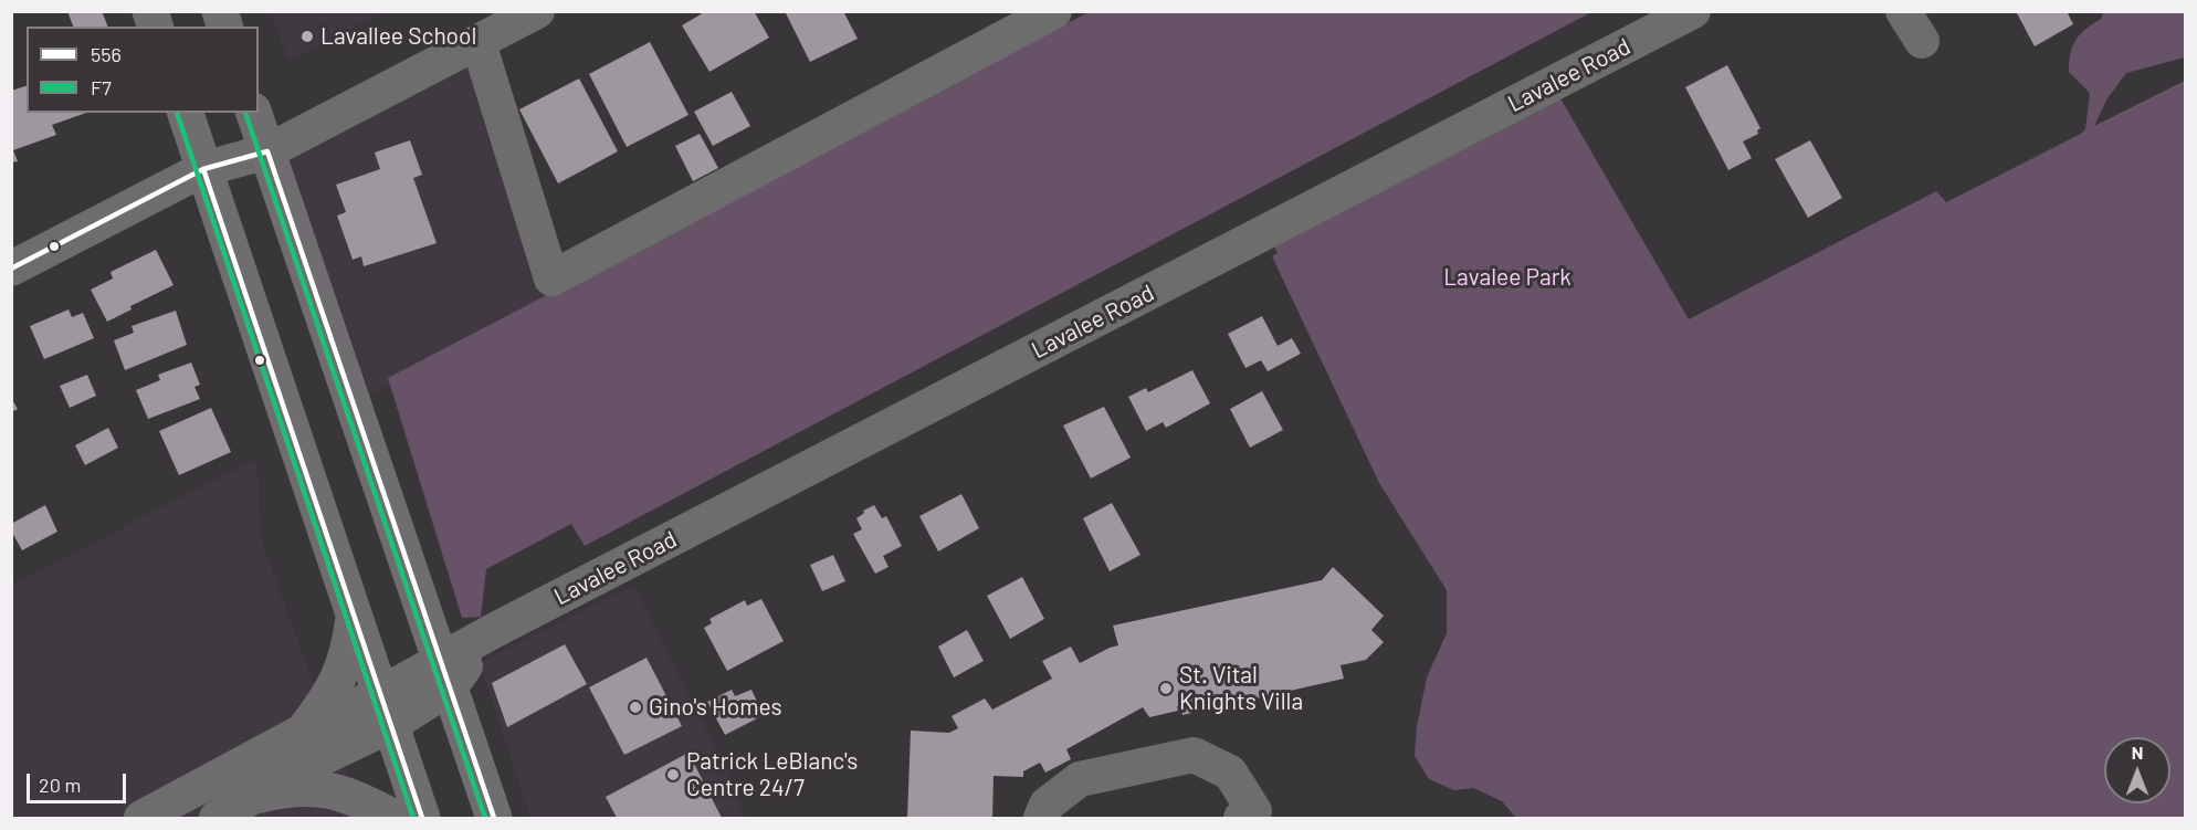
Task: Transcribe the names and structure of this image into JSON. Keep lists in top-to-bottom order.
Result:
{
  "streets": {
    "street": ["Lavalee Road"]
  },
  "parks": ["Lavalee Park"],
  "places": [
    "Lavallee School",
    "St. Vital Knights Villa",
    "Gino's Homes",
    "Patrick LeBlanc's Centre 24/7"
  ],
  "lines": ["transit line F7", "transit line 556"],
  "legend": ["556", "F7"],
  "scale_bar": "20 m",
  "north": "top"
}
